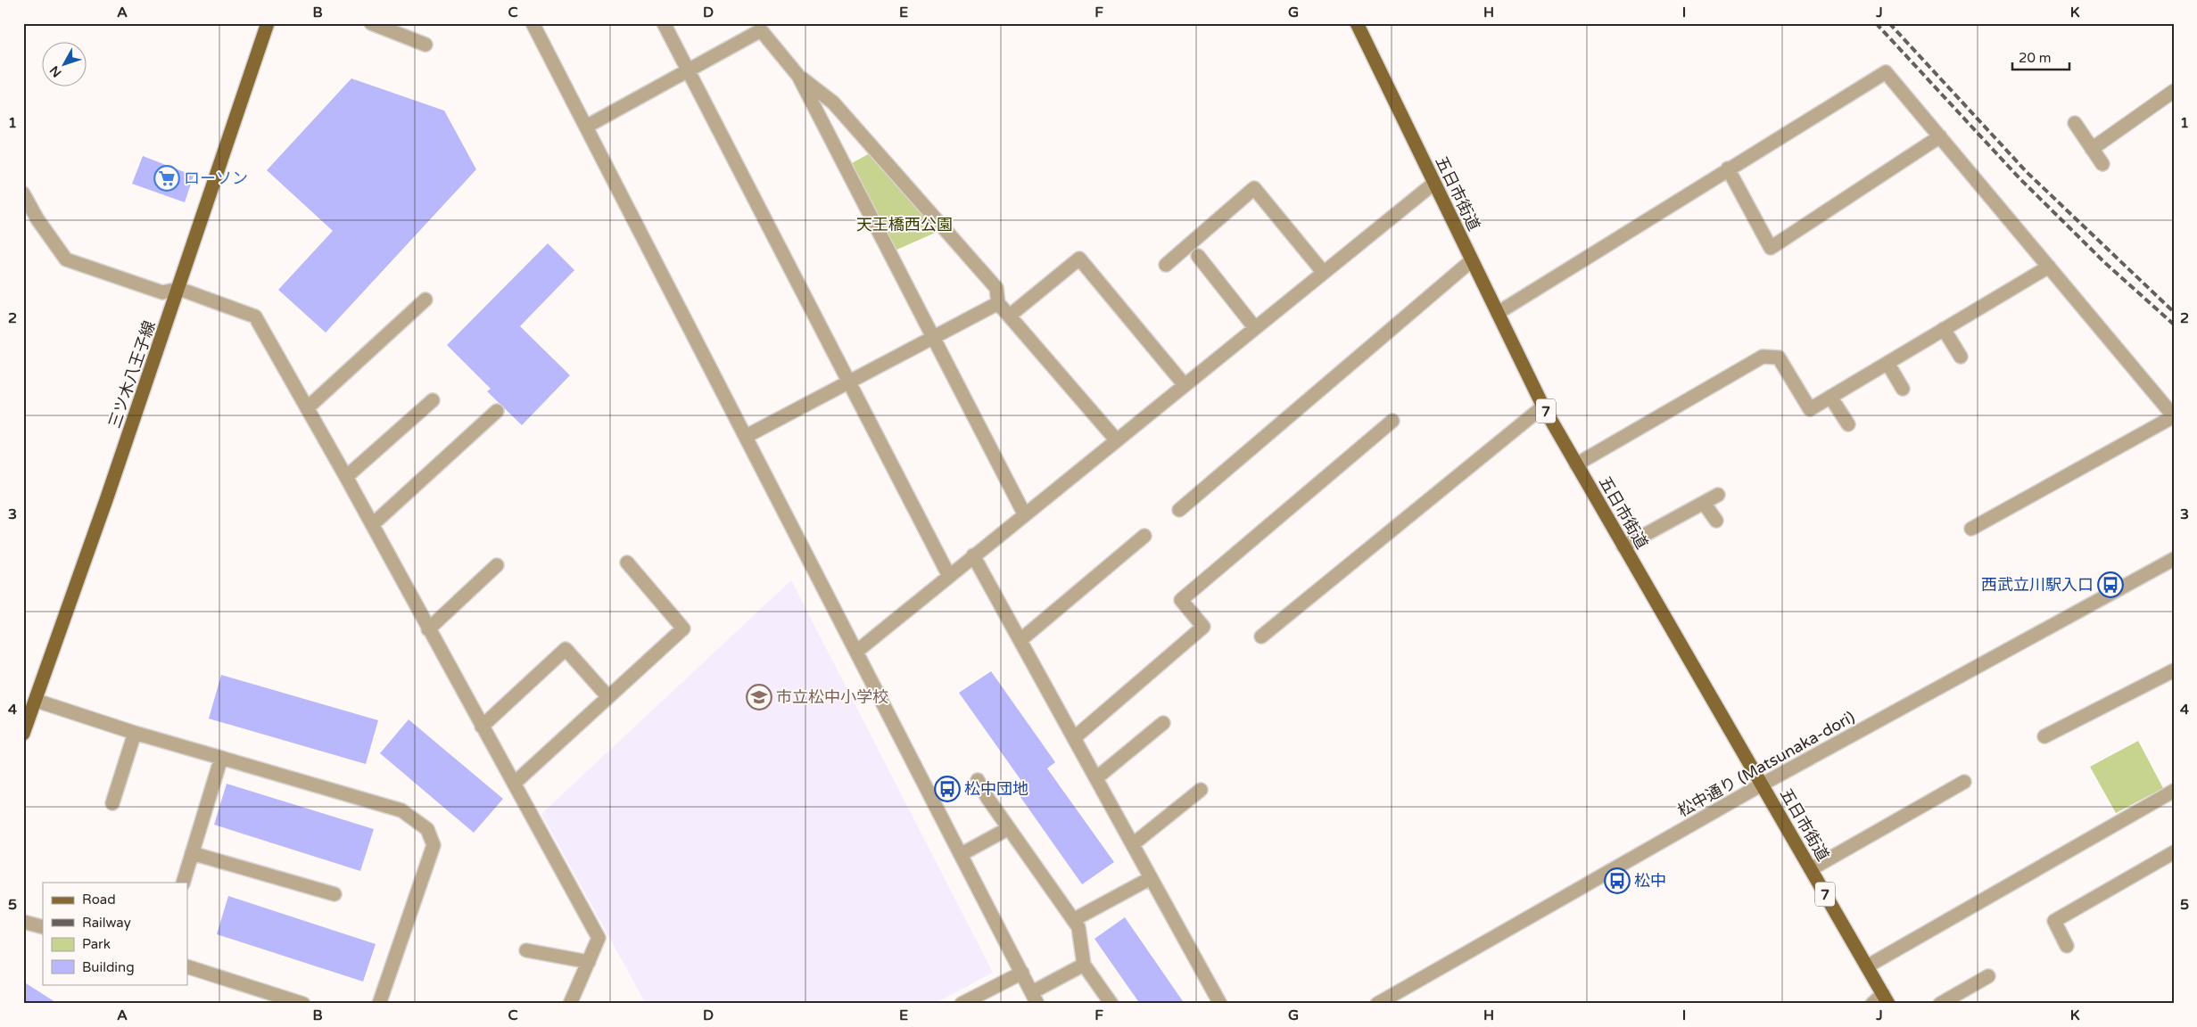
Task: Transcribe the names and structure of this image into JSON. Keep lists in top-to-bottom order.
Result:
{
  "streets": {
    "main road": ["五日市街道", "三ツ木八王子線", "7"],
    "street": ["松中通り (Matsunaka-dori)"]
  },
  "crossings": [
    ["五日市街道", "松中通り (Matsunaka-dori)"]
  ],
  "parks": ["天王橋西公園"],
  "places": {
    "supermarket": ["ローソン"],
    "bus stop": ["西武立川駅入口", "松中団地", "松中"],
    "school or university": ["市立松中小学校"]
  },
  "legend": [
    "Road",
    "Railway",
    "Park",
    "Building"
  ],
  "scale_bar": "20 m",
  "north": "bottom left",
  "grid": {
    "columns": [
      "A",
      "B",
      "C",
      "D",
      "E",
      "F",
      "G",
      "H",
      "I",
      "J",
      "K"
    ],
    "rows": [
      "1",
      "2",
      "3",
      "4",
      "5"
    ]
  }
}
